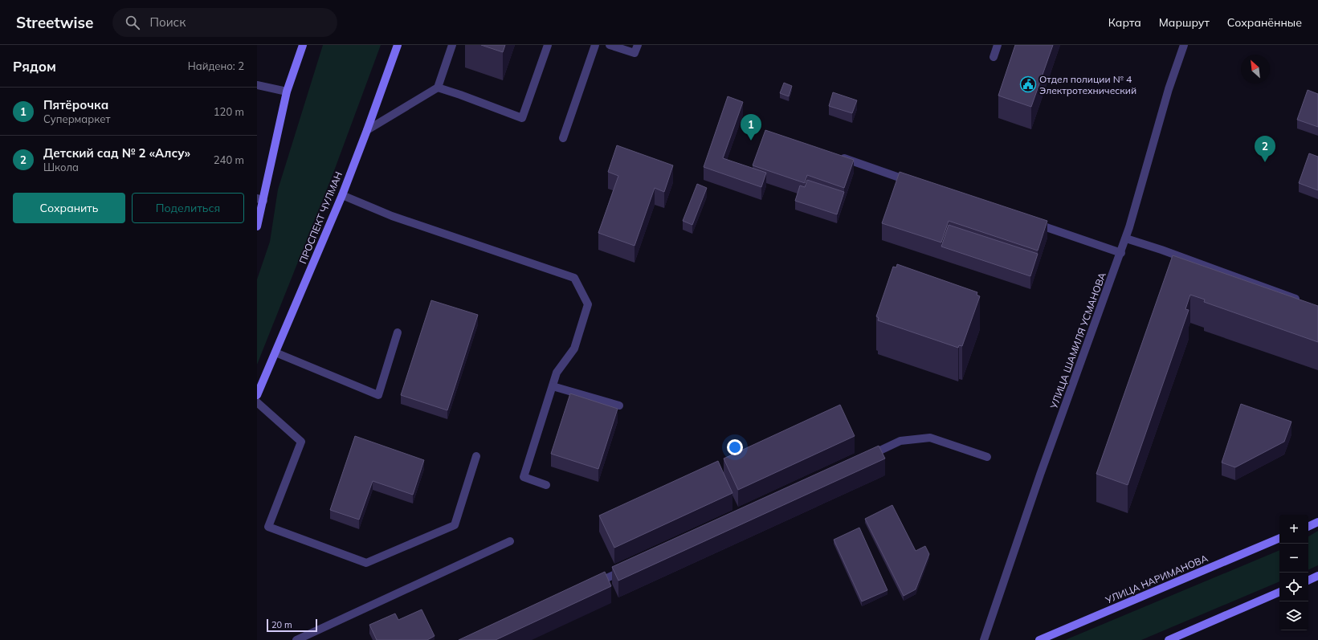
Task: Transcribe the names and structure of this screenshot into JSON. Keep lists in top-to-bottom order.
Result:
{
  "streets": {
    "main road": ["ПРОСПЕКТ ЧУЛМАН", "УЛИЦА НАРИМАНОВА"],
    "street": ["УЛИЦА ШАМИЛЯ УСМАНОВА"]
  },
  "places": {
    "public building": ["Отдел полиции № 4 Электротехнический"]
  },
  "scale_bar": "20 m",
  "north": "top left",
  "page": {
    "header": "Streetwise",
    "search": "Поиск",
    "nav": ["Карта", "Маршрут", "Сохранённые"],
    "heading": ["Рядом", "Найдено: 2"],
    "list": [
      {
        "mark": "1",
        "name": "Пятёрочка",
        "note": "Супермаркет",
        "value": "120 m"
      },
      {
        "mark": "2",
        "name": "Детский сад № 2 «Алсу»",
        "note": "Школа",
        "value": "240 m"
      }
    ],
    "pins": ["1", "2"],
    "buttons": ["Сохранить", "Поделиться"],
    "map_buttons": ["+", "−"],
    "scale": "20 m"
  }
}
